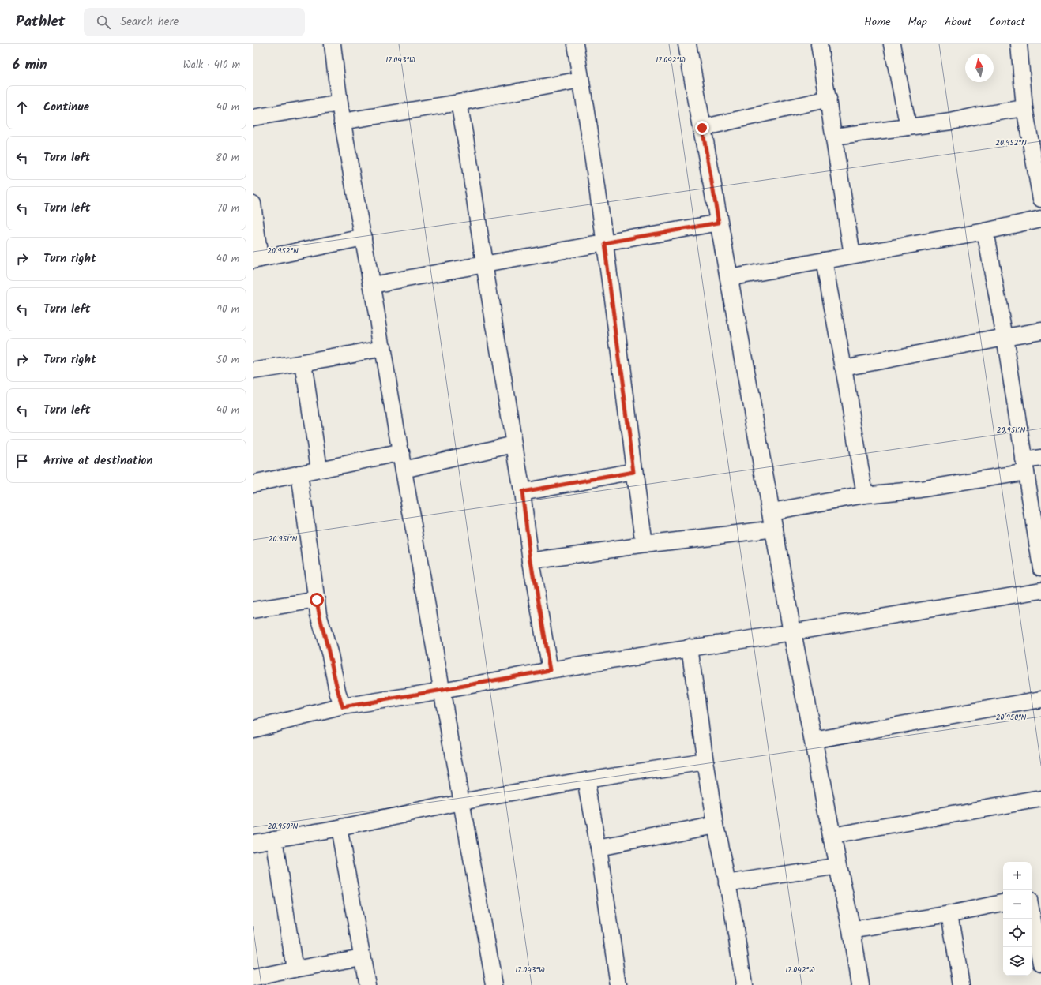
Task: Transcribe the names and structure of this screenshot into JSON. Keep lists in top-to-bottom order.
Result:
{
  "north": "top",
  "page": {
    "header": "Pathlet",
    "search": "Search here",
    "nav": [
      "Home",
      "Map",
      "About",
      "Contact"
    ],
    "heading": ["6 min", "Walk · 410 m"],
    "list": [
      ["Continue", "40 m"],
      ["Turn left", "80 m"],
      ["Turn left", "70 m"],
      ["Turn right", "40 m"],
      ["Turn left", "90 m"],
      ["Turn right", "50 m"],
      ["Turn left", "40 m"],
      "Arrive at destination"
    ],
    "map_buttons": ["+", "−"]
  },
  "coordinates": [
    "17.043°W",
    "17.042°W",
    "20.952°N",
    "20.951°N",
    "20.950°N"
  ]
}
